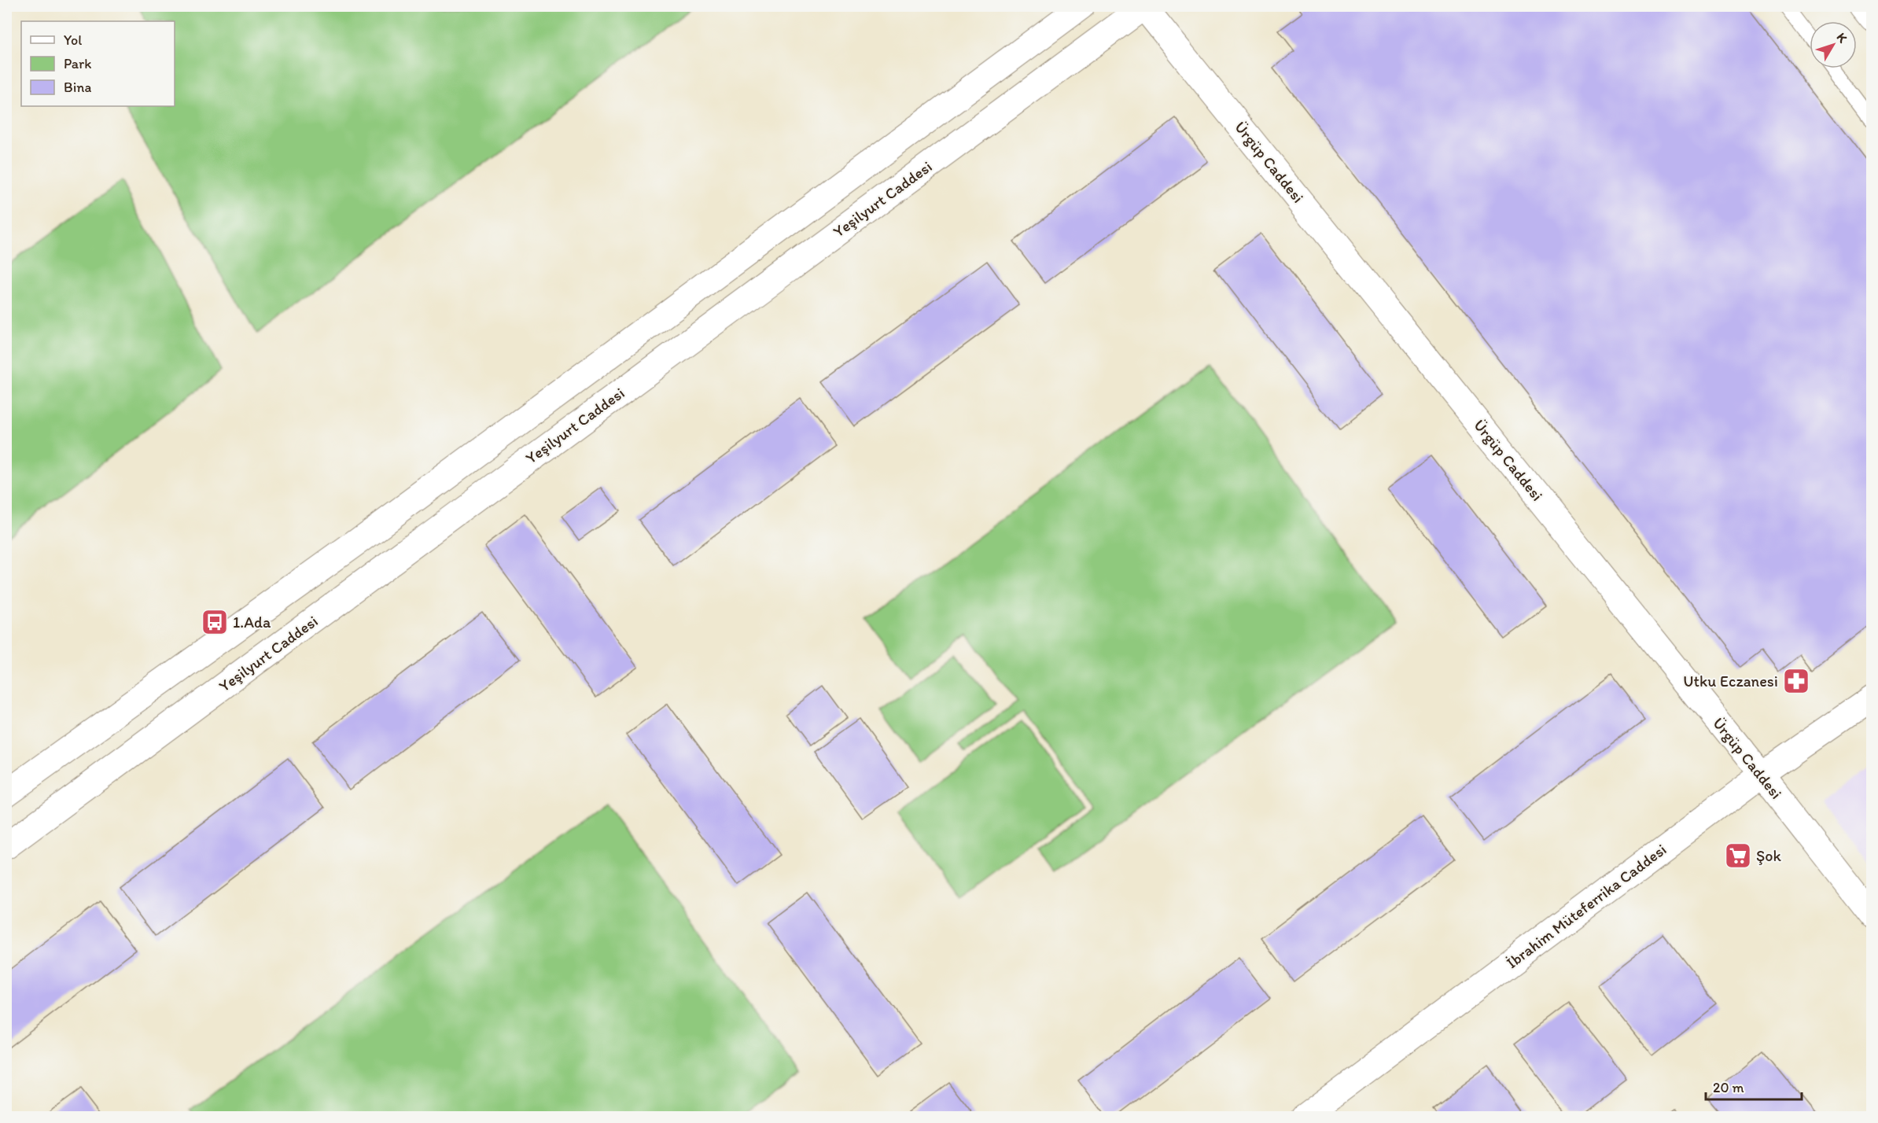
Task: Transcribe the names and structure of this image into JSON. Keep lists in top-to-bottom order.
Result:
{
  "streets": {
    "main road": ["Ürgüp Caddesi", "Yeşilyurt Caddesi", "İbrahim Müteferrika Caddesi"]
  },
  "crossings": [
    ["Ürgüp Caddesi", "Yeşilyurt Caddesi"],
    ["Ürgüp Caddesi", "İbrahim Müteferrika Caddesi"]
  ],
  "places": {
    "bus stop": ["1.Ada"],
    "pharmacy": ["Utku Eczanesi"],
    "supermarket": ["Şok"]
  },
  "legend": ["Yol", "Park", "Bina"],
  "scale_bar": "20 m",
  "north": "top right"
}
